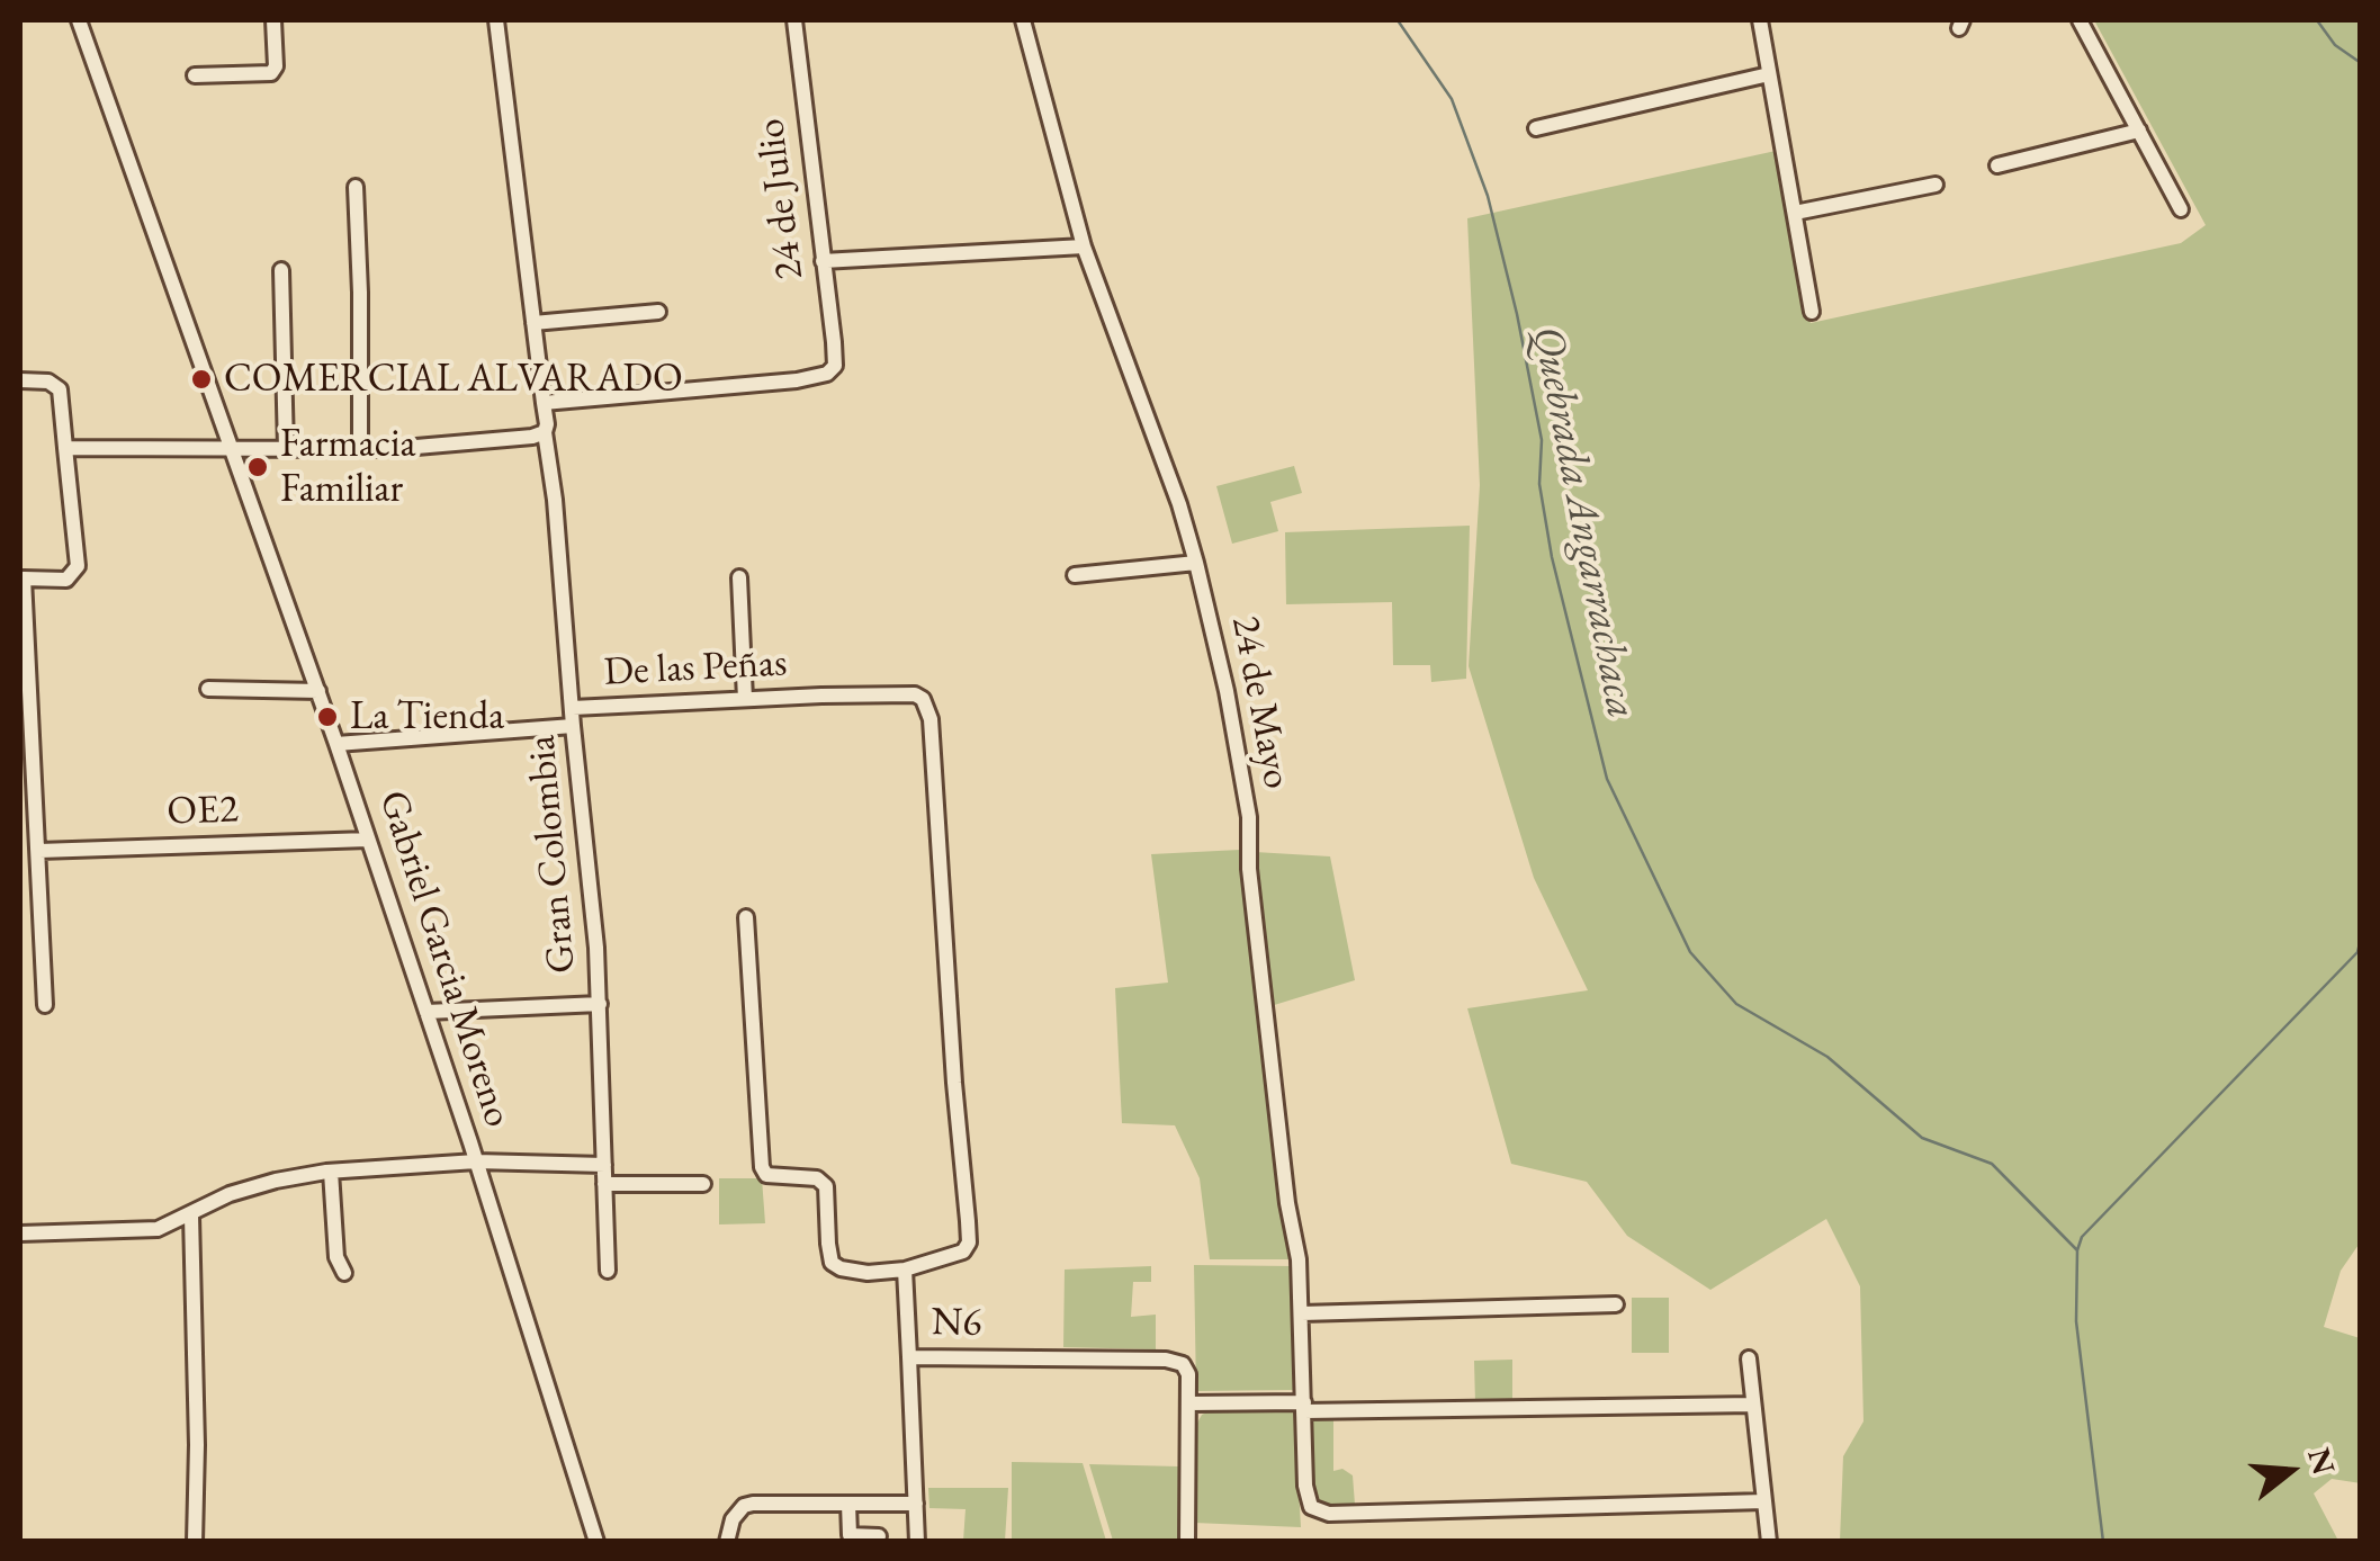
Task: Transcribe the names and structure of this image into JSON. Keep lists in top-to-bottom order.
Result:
{
  "streets": {
    "street": [
      "24 de Julio",
      "De las Peñas",
      "24 de Mayo",
      "OE2",
      "Gran Colombia",
      "Gabriel Garcia Moreno",
      "N6"
    ]
  },
  "crossings": [
    ["24 de Julio", "Gran Colombia"],
    ["De las Peñas", "Gran Colombia"],
    ["De las Peñas", "Gabriel Garcia Moreno"],
    ["OE2", "Gabriel Garcia Moreno"]
  ],
  "water": ["Quebrada Angarrachaca"],
  "places": ["COMERCIAL ALVARADO", "Farmacia Familiar", "La Tienda"],
  "north": "right"
}
